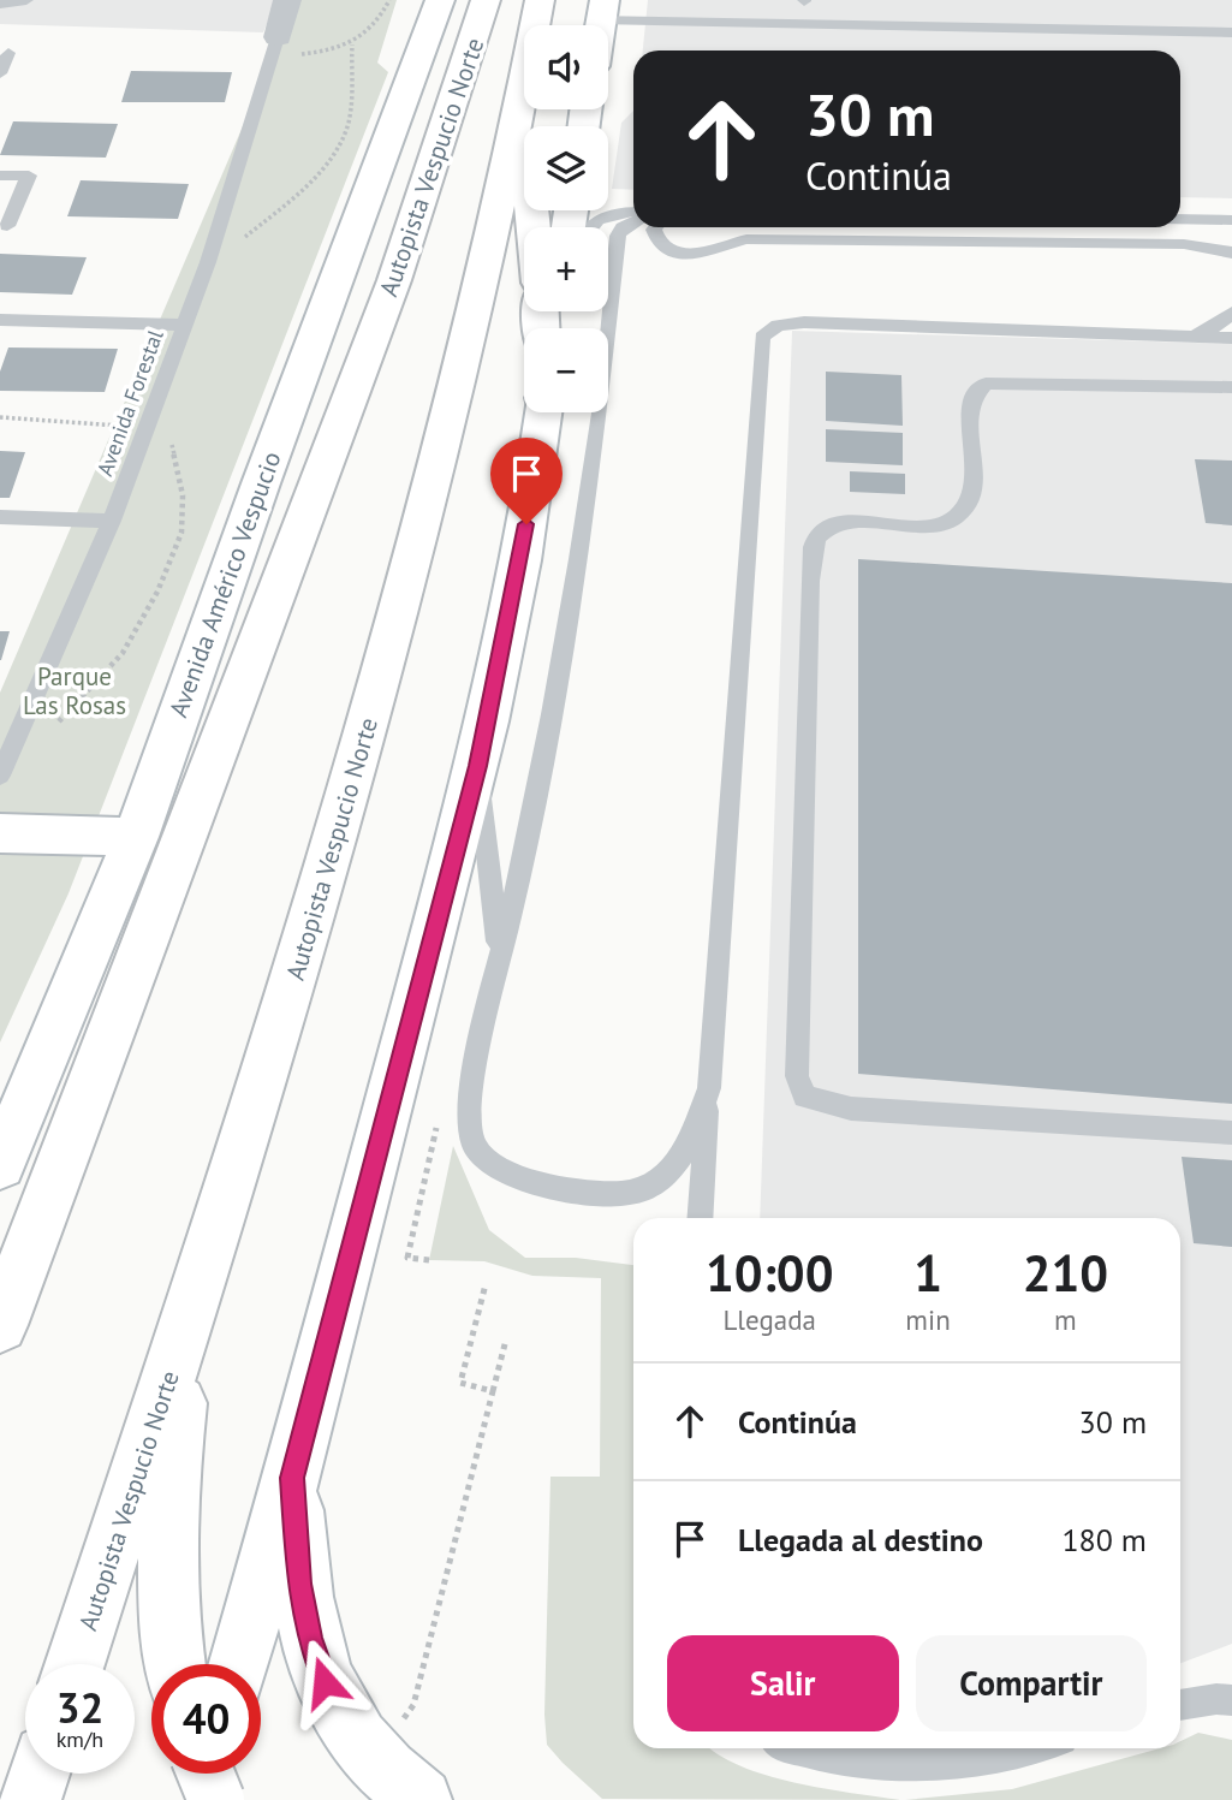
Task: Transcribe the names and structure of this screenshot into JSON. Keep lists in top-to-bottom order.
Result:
{
  "streets": {
    "main road": ["Autopista Vespucio Norte", "Avenida Américo Vespucio"],
    "lane": ["Avenida Forestal"]
  },
  "parks": ["Parque Las Rosas"],
  "page": {
    "map_buttons": ["+", "−"],
    "turn": ["30 m", "Continúa"],
    "eta": [
      "10:00",
      "Llegada",
      "1",
      "min",
      "210",
      "m"
    ],
    "list": [
      {
        "name": "Continúa",
        "value": "30 m"
      },
      {
        "name": "Llegada al destino",
        "value": "180 m"
      }
    ],
    "buttons": ["Salir", "Compartir"],
    "speed": "32 km/h",
    "limit": "40"
  }
}
